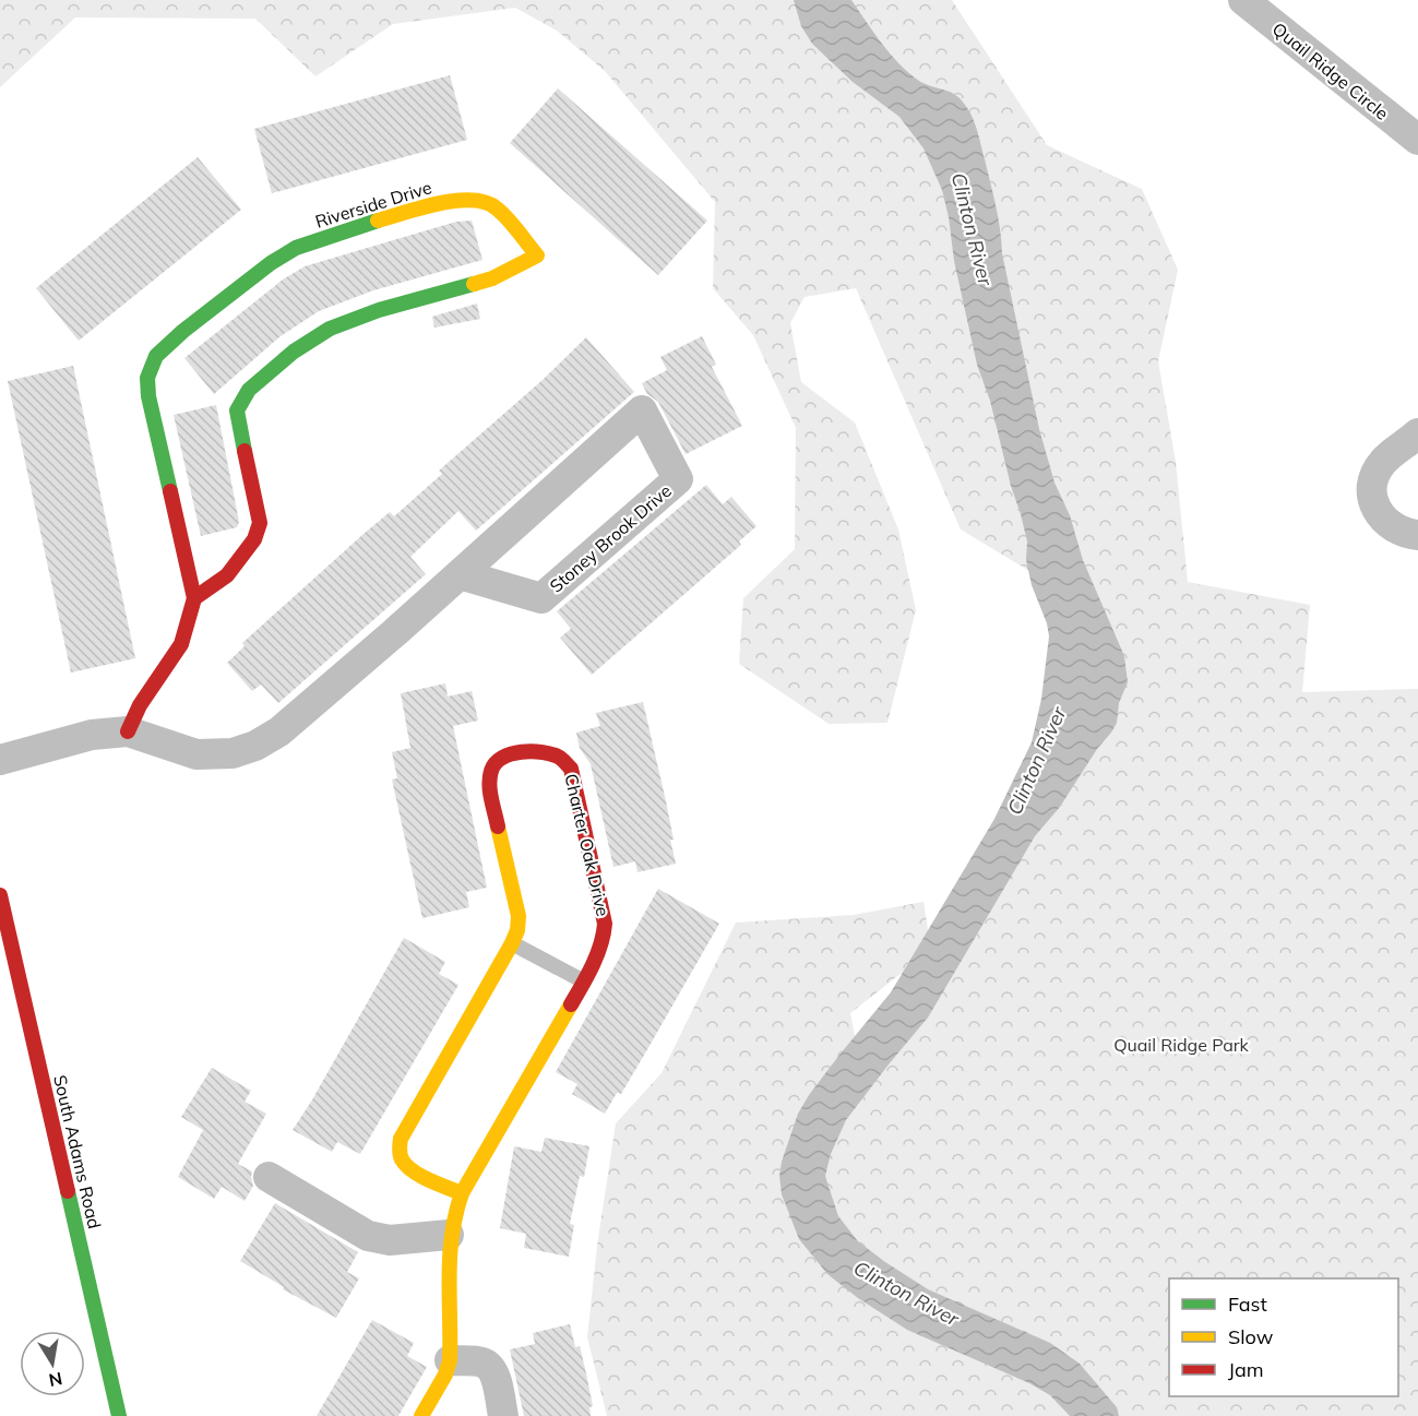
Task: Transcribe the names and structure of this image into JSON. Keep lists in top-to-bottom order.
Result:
{
  "streets": {
    "street": [
      "Quail Ridge Circle",
      "Riverside Drive",
      "Stoney Brook Drive",
      "Charter Oak Drive",
      "South Adams Road"
    ]
  },
  "crossings": [
    ["Riverside Drive", "Stoney Brook Drive"]
  ],
  "water": ["Clinton River"],
  "parks": ["Quail Ridge Park"],
  "legend": ["Fast", "Slow", "Jam"],
  "north": "bottom"
}
